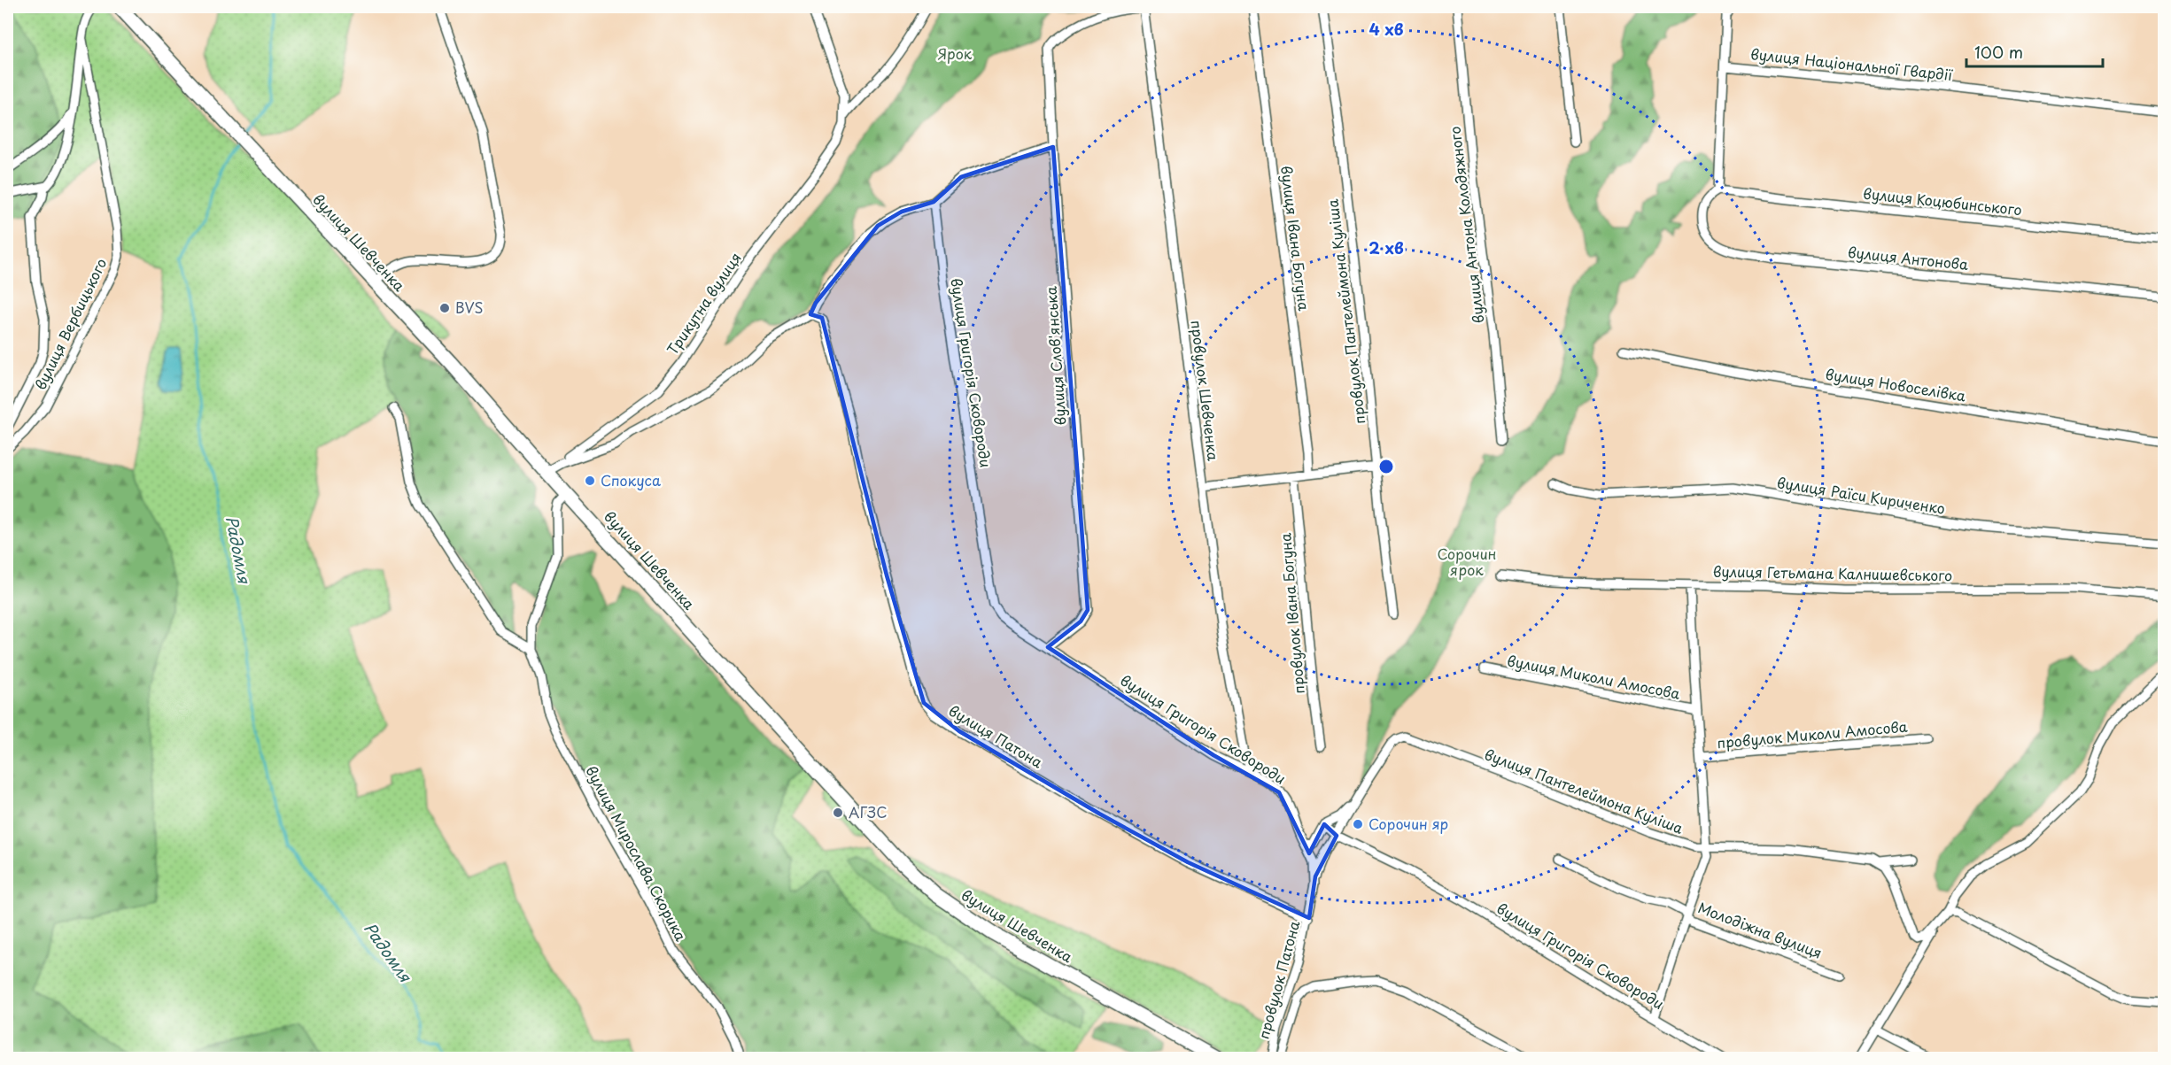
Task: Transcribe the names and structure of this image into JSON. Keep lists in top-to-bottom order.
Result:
{
  "streets": {
    "main road": ["вулиця Шевченка"],
    "street": [
      "вулиця Національної Гвардії",
      "вулиця Коцюбинського",
      "вулиця Антона Колодяжного",
      "вулиця Івана Богуна",
      "вулиця Антонова",
      "Трикутна вулиця",
      "провулок Пантелеймона Куліша",
      "вулиця Вербицького",
      "вулиця Слов'янська",
      "вулиця Григорія Сковороди",
      "вулиця Новоселівка",
      "провулок Шевченка",
      "вулиця Раїси Кириченко",
      "вулиця Гетьмана Калнишевського",
      "провулок Івана Богуна",
      "вулиця Миколи Амосова",
      "провулок Миколи Амосова",
      "вулиця Патона",
      "вулиця Пантелеймона Куліша",
      "вулиця Мирослава Скорика",
      "Молодіжна вулиця",
      "провулок Патона"
    ]
  },
  "crossings": [
    ["вулиця Коцюбинського", "вулиця Антонова"],
    ["вулиця Шевченка", "Трикутна вулиця"],
    ["вулиця Шевченка", "вулиця Мирослава Скорика"],
    ["вулиця Слов'янська", "вулиця Григорія Сковороди"],
    ["вулиця Слов'янська", "провулок Шевченка"],
    ["вулиця Григорія Сковороди", "провулок Шевченка"],
    ["вулиця Григорія Сковороди", "вулиця Пантелеймона Куліша"],
    ["вулиця Григорія Сковороди", "провулок Патона"],
    ["вулиця Патона", "провулок Патона"],
    ["вулиця Пантелеймона Куліша", "провулок Патона"]
  ],
  "water": ["Радомля"],
  "parks": ["Ярок", "Сорочин ярок"],
  "places": [
    "BVS",
    "Спокуса",
    "АГЗС",
    "Сорочин яр"
  ],
  "scale_bar": "100 m",
  "rings": ["4 хв", "2 хв"]
}
